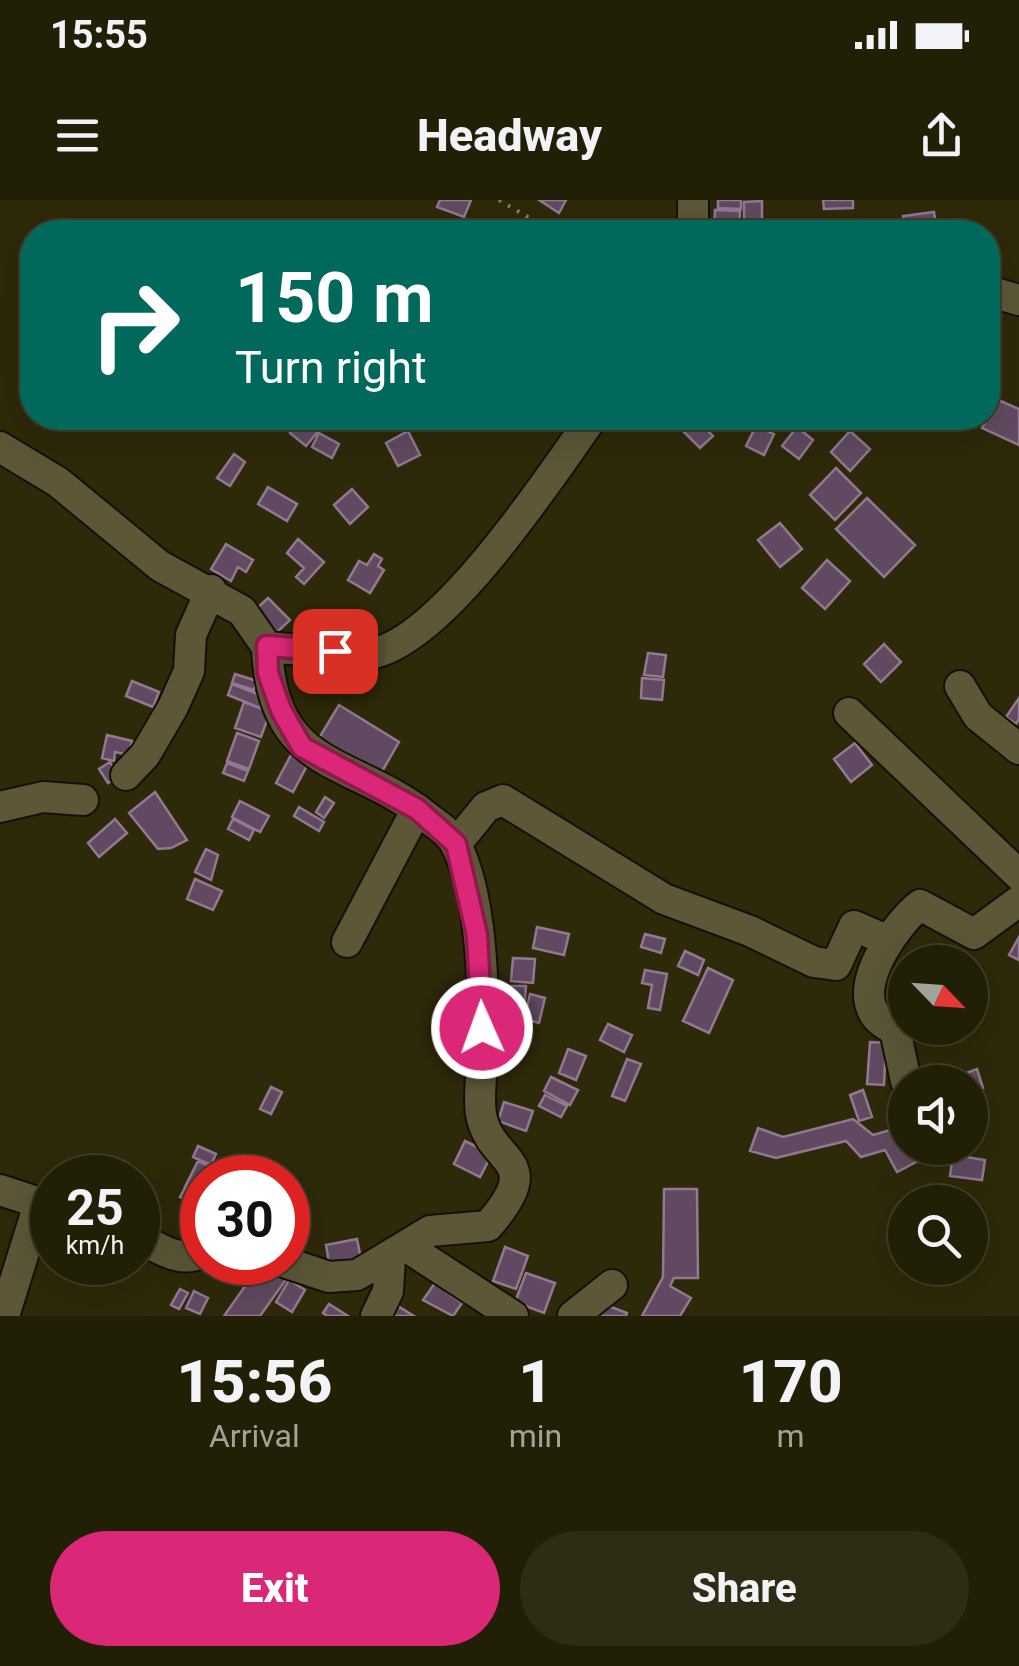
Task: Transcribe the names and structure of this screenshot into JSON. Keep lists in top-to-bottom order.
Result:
{
  "north": "bottom right",
  "page": {
    "status": "15:55",
    "header": "Headway",
    "turn": ["150 m", "Turn right"],
    "speed": "25 km/h",
    "limit": "30",
    "eta": [
      "15:56",
      "Arrival",
      "1",
      "min",
      "170",
      "m"
    ],
    "buttons": ["Exit", "Share"]
  }
}
